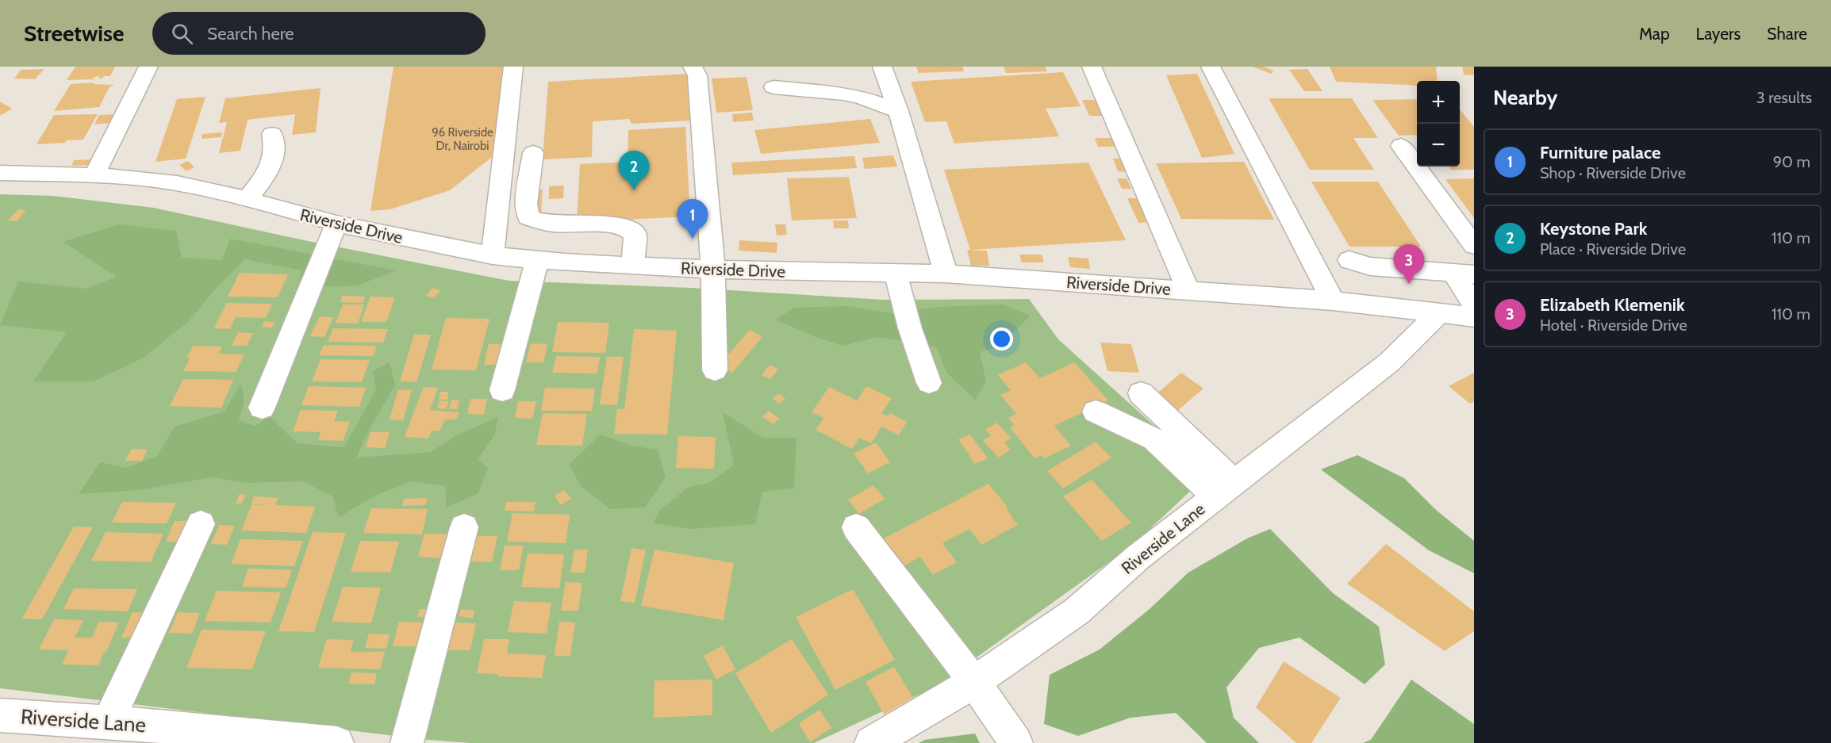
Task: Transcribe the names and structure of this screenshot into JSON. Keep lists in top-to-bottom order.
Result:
{
  "streets": {
    "street": ["Riverside Drive", "Riverside Lane"]
  },
  "crossings": [
    ["Riverside Drive", "Riverside Lane"]
  ],
  "house_numbers": ["96 Riverside Dr, Nairobi"],
  "page": {
    "header": "Streetwise",
    "search": "Search here",
    "nav": ["Map", "Layers", "Share"],
    "heading": ["Nearby", "3 results"],
    "map_buttons": ["+", "−"],
    "list": [
      {
        "mark": "1",
        "name": "Furniture palace",
        "note": "Shop · Riverside Drive",
        "value": "90 m"
      },
      {
        "mark": "2",
        "name": "Keystone Park",
        "note": "Place · Riverside Drive",
        "value": "110 m"
      },
      {
        "mark": "3",
        "name": "Elizabeth Klemenik",
        "note": "Hotel · Riverside Drive",
        "value": "110 m"
      }
    ],
    "pins": ["2", "1", "3"]
  }
}
